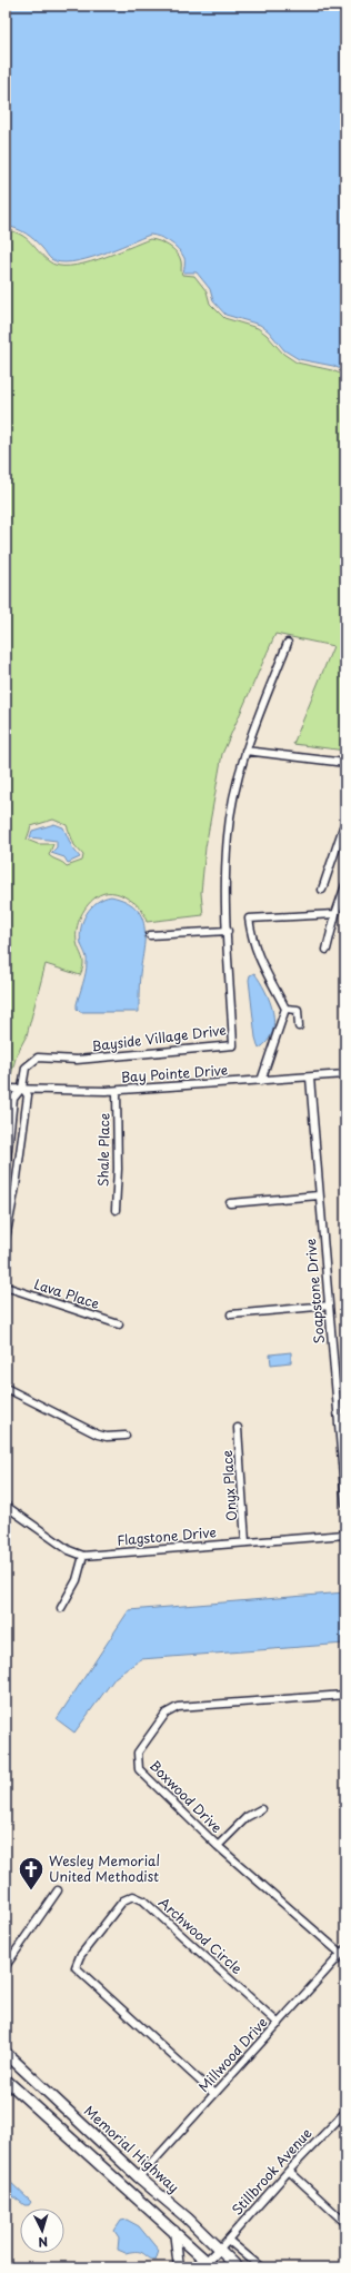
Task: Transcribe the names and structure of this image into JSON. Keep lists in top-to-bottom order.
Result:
{
  "streets": {
    "main road": ["Memorial Highway"],
    "street": [
      "Bayside Village Drive",
      "Bay Pointe Drive",
      "Shale Place",
      "Soapstone Drive",
      "Lava Place",
      "Onyx Place",
      "Flagstone Drive",
      "Boxwood Drive",
      "Archwood Circle",
      "Millwood Drive",
      "Stillbrook Avenue"
    ]
  },
  "crossings": [
    ["Bayside Village Drive", "Bay Pointe Drive"],
    ["Bay Pointe Drive", "Shale Place"],
    ["Bay Pointe Drive", "Soapstone Drive"],
    ["Onyx Place", "Flagstone Drive"],
    ["Boxwood Drive", "Millwood Drive"],
    ["Archwood Circle", "Millwood Drive"],
    ["Millwood Drive", "Memorial Highway"],
    ["Memorial Highway", "Stillbrook Avenue"]
  ],
  "places": {
    "church": ["Wesley Memorial United Methodist"]
  },
  "north": "bottom"
}
